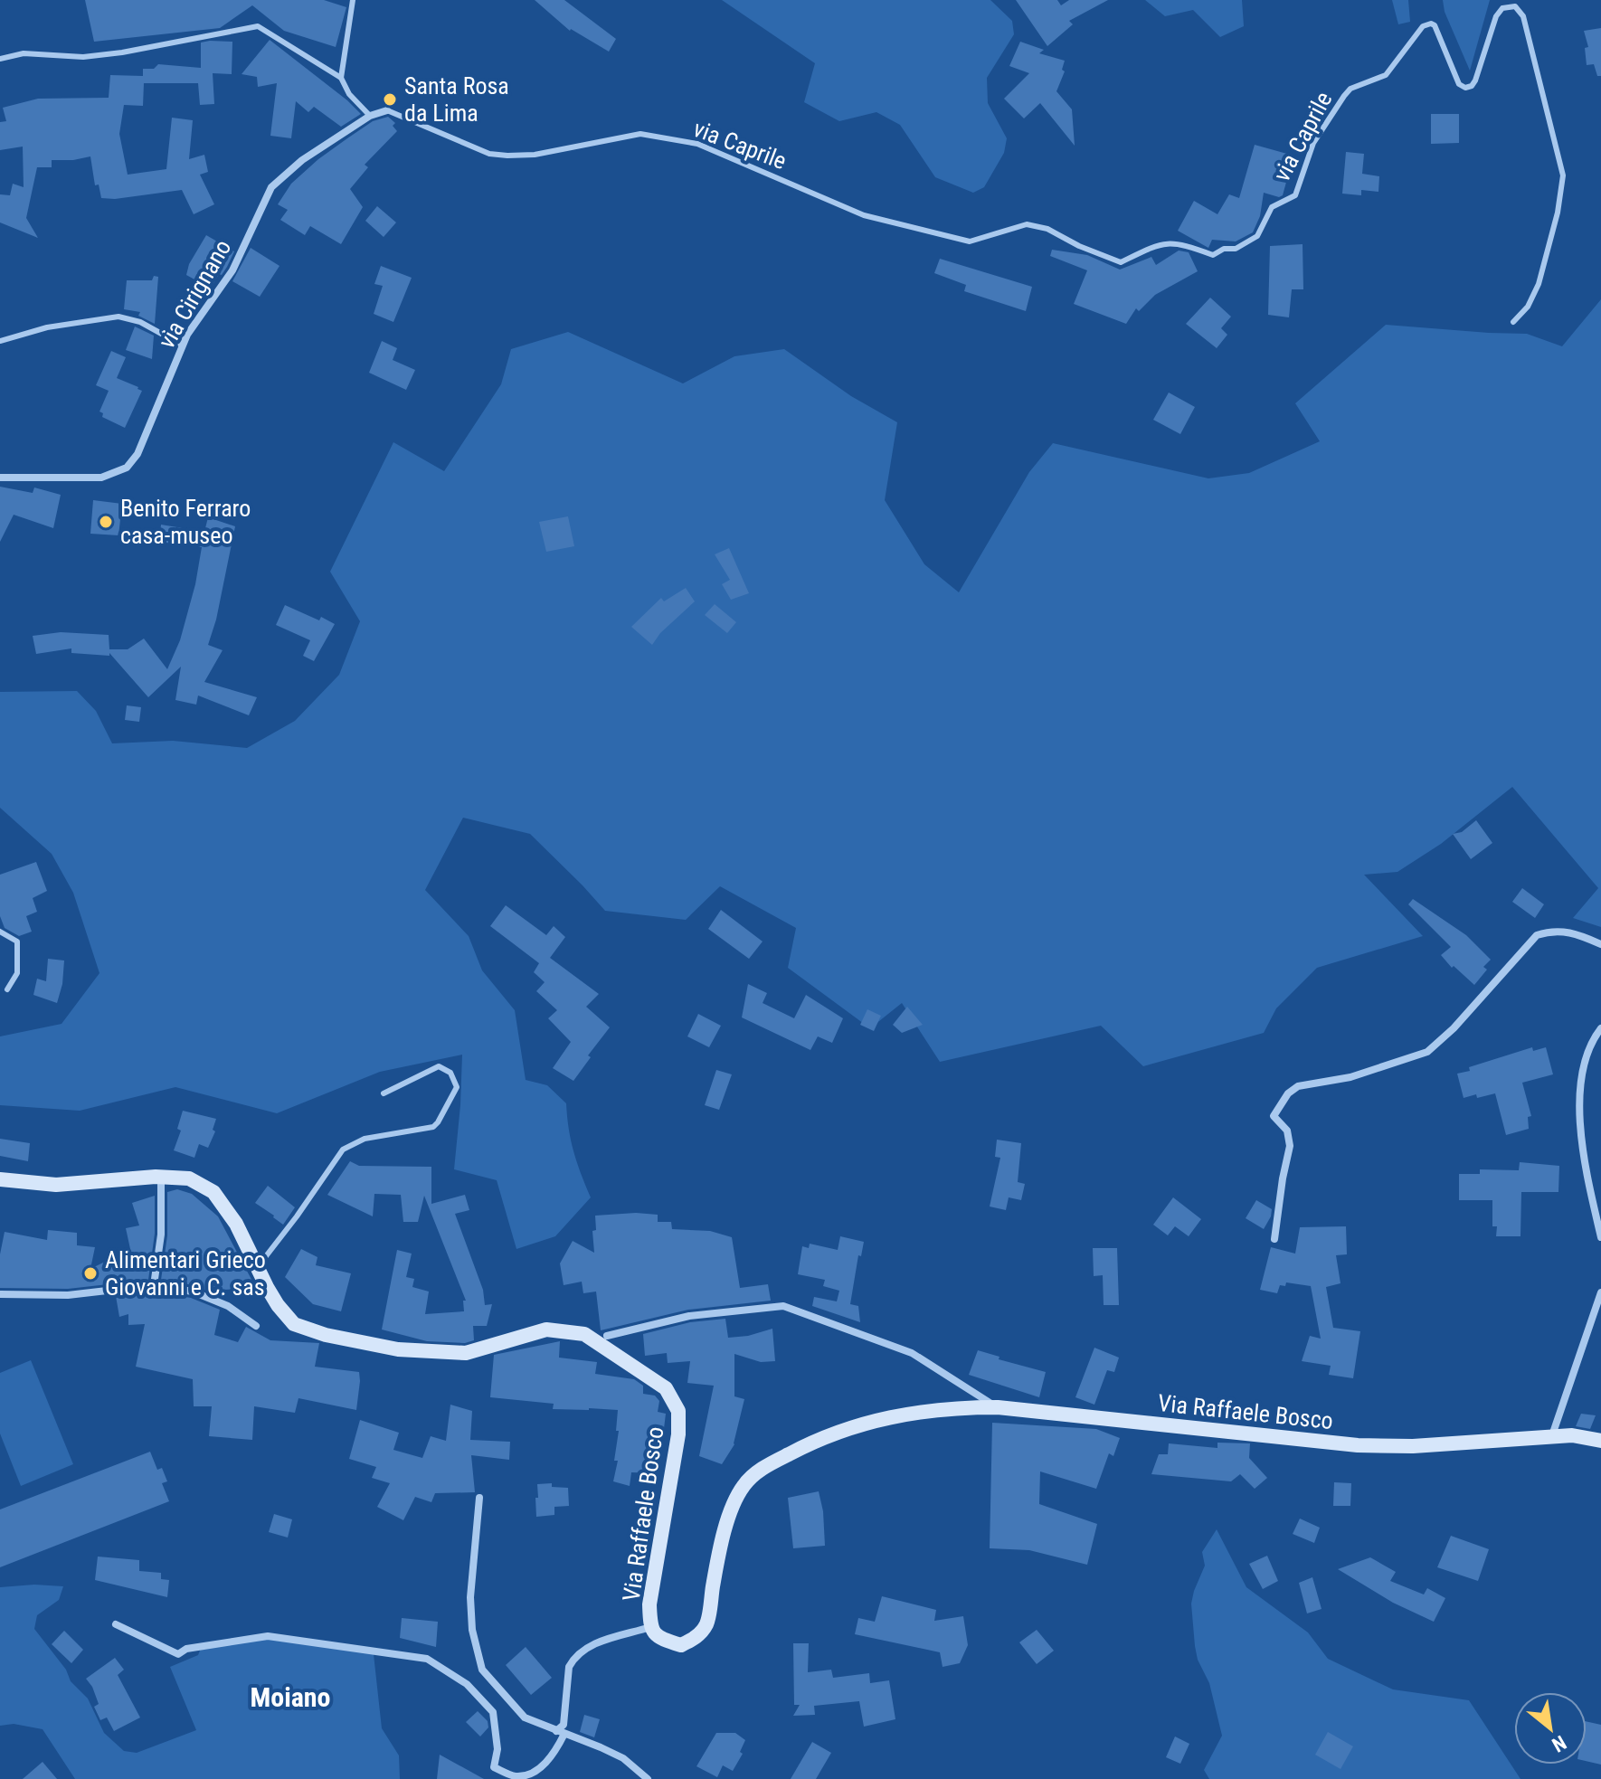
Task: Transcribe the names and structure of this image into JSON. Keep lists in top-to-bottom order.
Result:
{
  "streets": {
    "street": ["via Cirignano", "Via Raffaele Bosco"],
    "lane": ["via Caprile"]
  },
  "crossings": [
    ["via Caprile", "via Cirignano"]
  ],
  "districts": ["Moiano"],
  "places": ["Santa Rosa da Lima", "Benito Ferraro casa-museo", "Alimentari Grieco Giovanni e C. sas"],
  "north": "bottom right"
}
